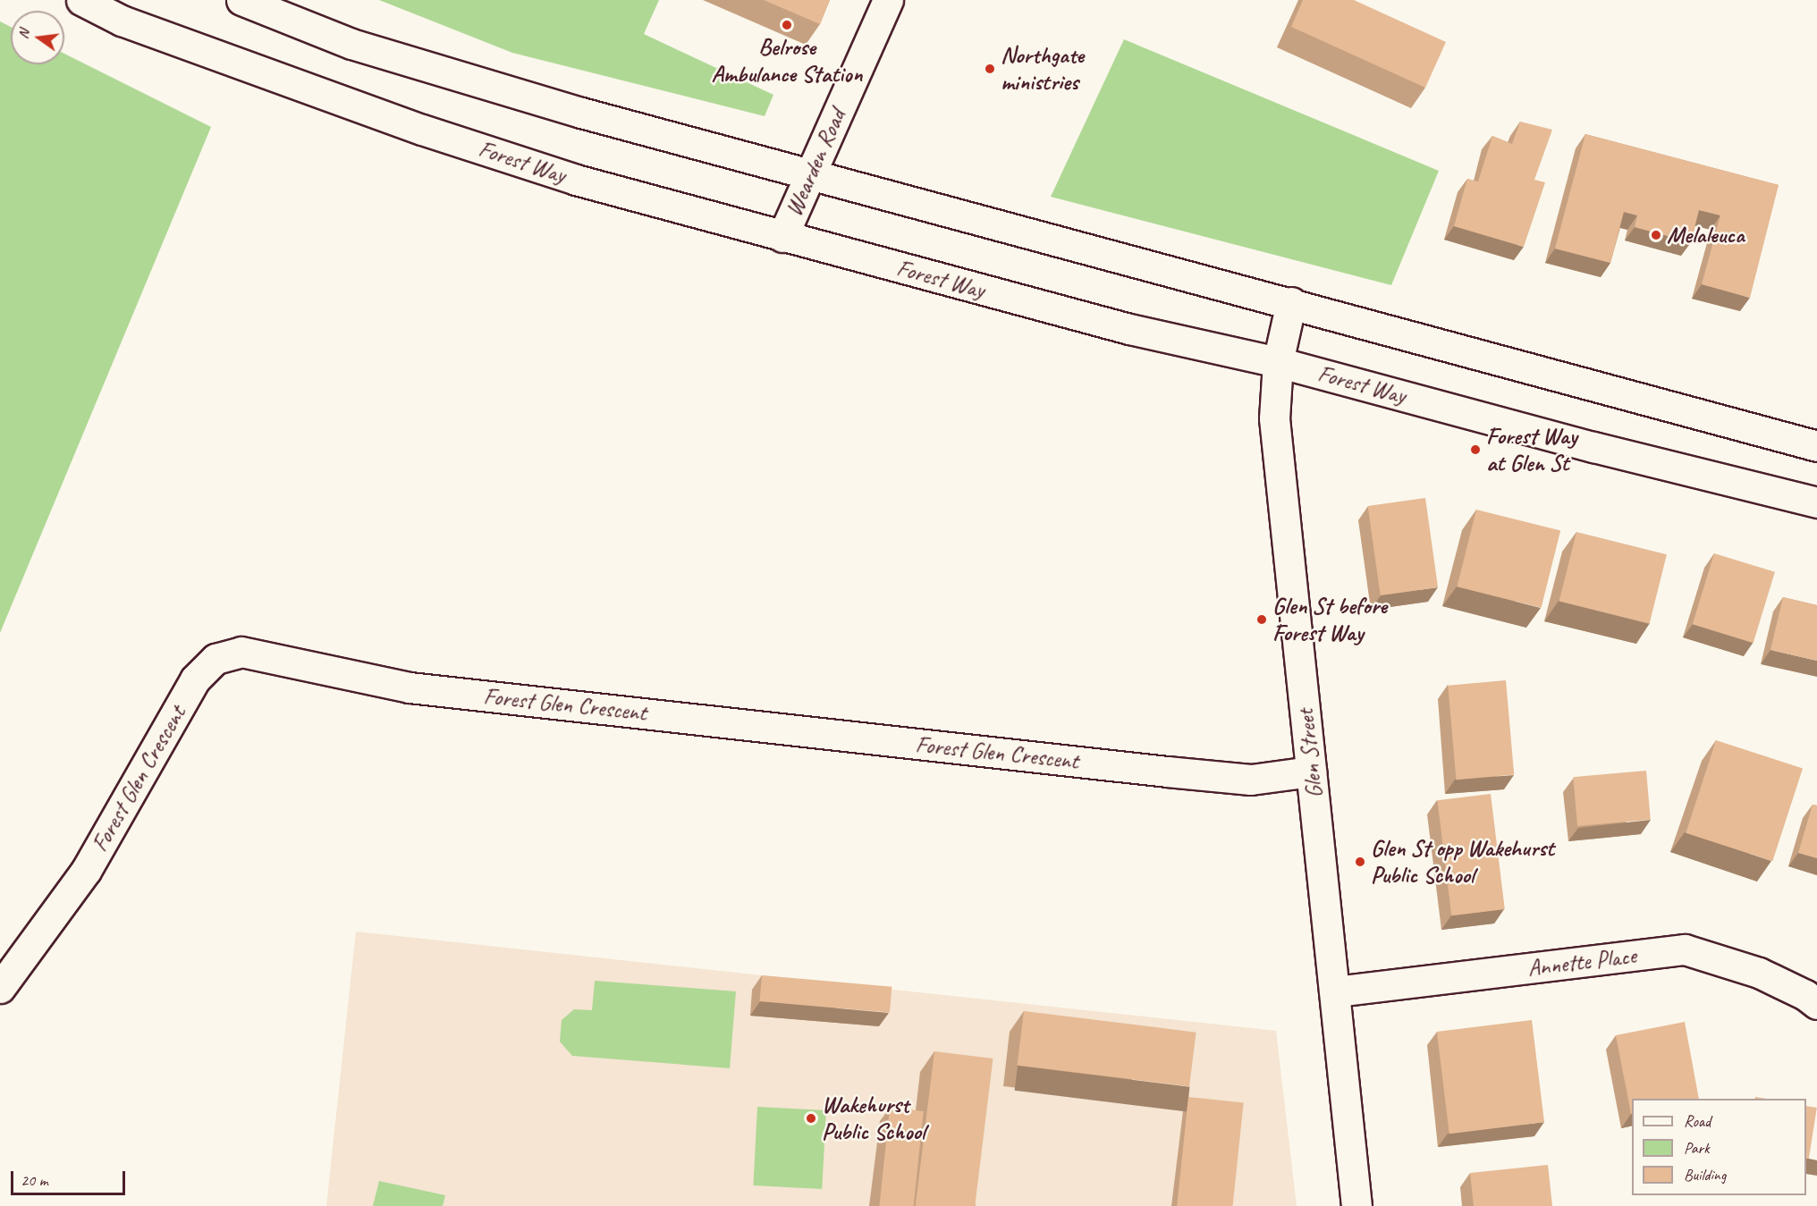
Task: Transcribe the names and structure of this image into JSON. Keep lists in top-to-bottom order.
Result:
{
  "streets": {
    "main road": [
      "Forest Way",
      "Wearden Road",
      "Forest Glen Crescent",
      "Glen Street",
      "Annette Place"
    ]
  },
  "crossings": [
    ["Forest Way", "Wearden Road"],
    ["Forest Way", "Glen Street"],
    ["Forest Glen Crescent", "Glen Street"],
    ["Glen Street", "Annette Place"]
  ],
  "places": [
    "Belrose Ambulance Station",
    "Northgate ministries",
    "Melaleuca",
    "Forest Way at Glen St",
    "Glen St before Forest Way",
    "Glen St opp Wakehurst Public School",
    "Wakehurst Public School"
  ],
  "legend": ["Road", "Park", "Building"],
  "scale_bar": "20 m",
  "north": "left"
}
